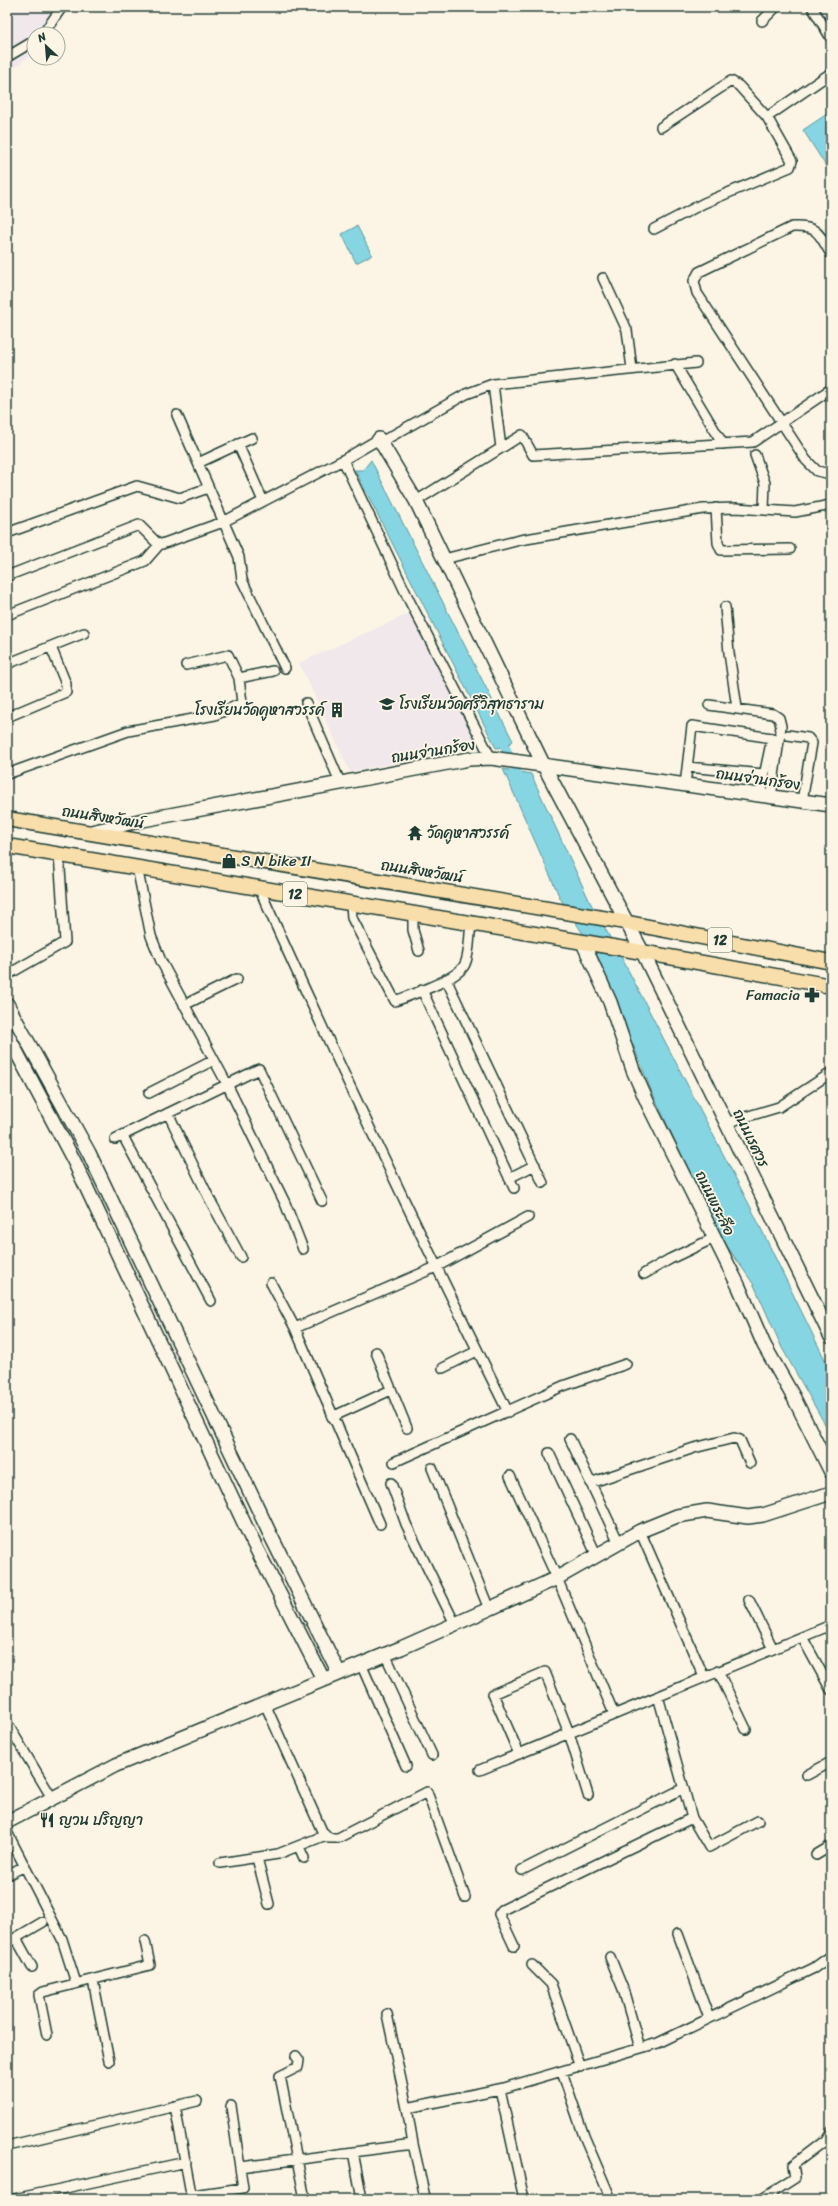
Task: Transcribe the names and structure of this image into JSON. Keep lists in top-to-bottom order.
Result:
{
  "streets": {
    "main road": ["ถนนสิงหวัฒน์", "12"],
    "street": ["ถนนจ่านกร้อง", "ถนนเรศวร", "ถนนพระลือ"]
  },
  "crossings": [
    ["ถนนจ่านกร้อง", "ถนนสิงหวัฒน์"],
    ["ถนนจ่านกร้อง", "ถนนเรศวร"],
    ["ถนนสิงหวัฒน์", "ถนนเรศวร"],
    ["12", "ถนนเรศวร"],
    ["12", "ถนนพระลือ"]
  ],
  "places": {
    "school or university": ["โรงเรียนวัดศรีวิสุทธาราม"],
    "building": ["โรงเรียนวัดคูหาสวรรค์"],
    "temple": ["วัดคูหาสวรรค์"],
    "shop": ["S N bike II"],
    "pharmacy": ["Famacia"],
    "restaurant": ["ญวน ปริญญา"]
  },
  "north": "top left"
}
